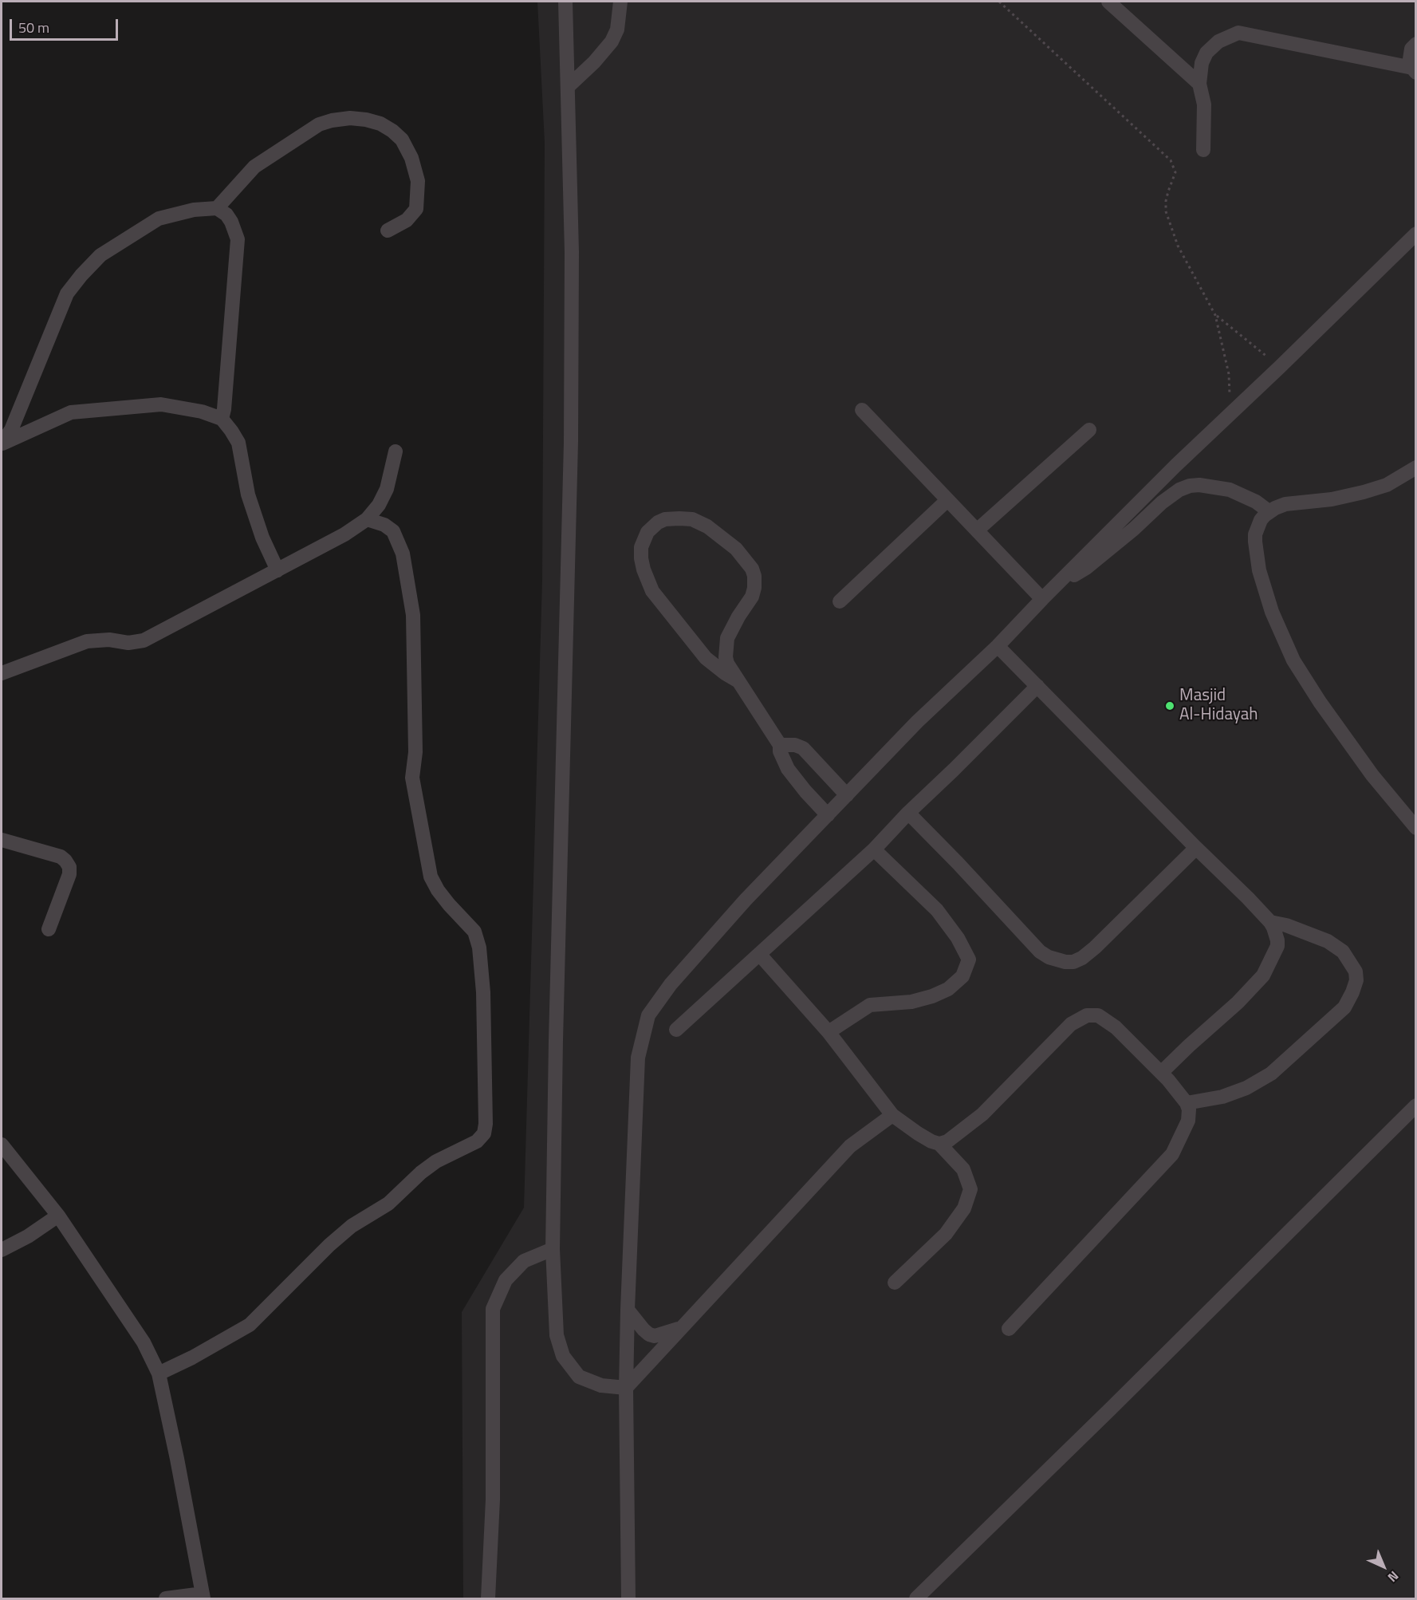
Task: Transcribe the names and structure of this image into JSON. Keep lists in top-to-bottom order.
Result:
{
  "places": ["Masjid Al-Hidayah"],
  "scale_bar": "50 m",
  "north": "bottom right"
}
